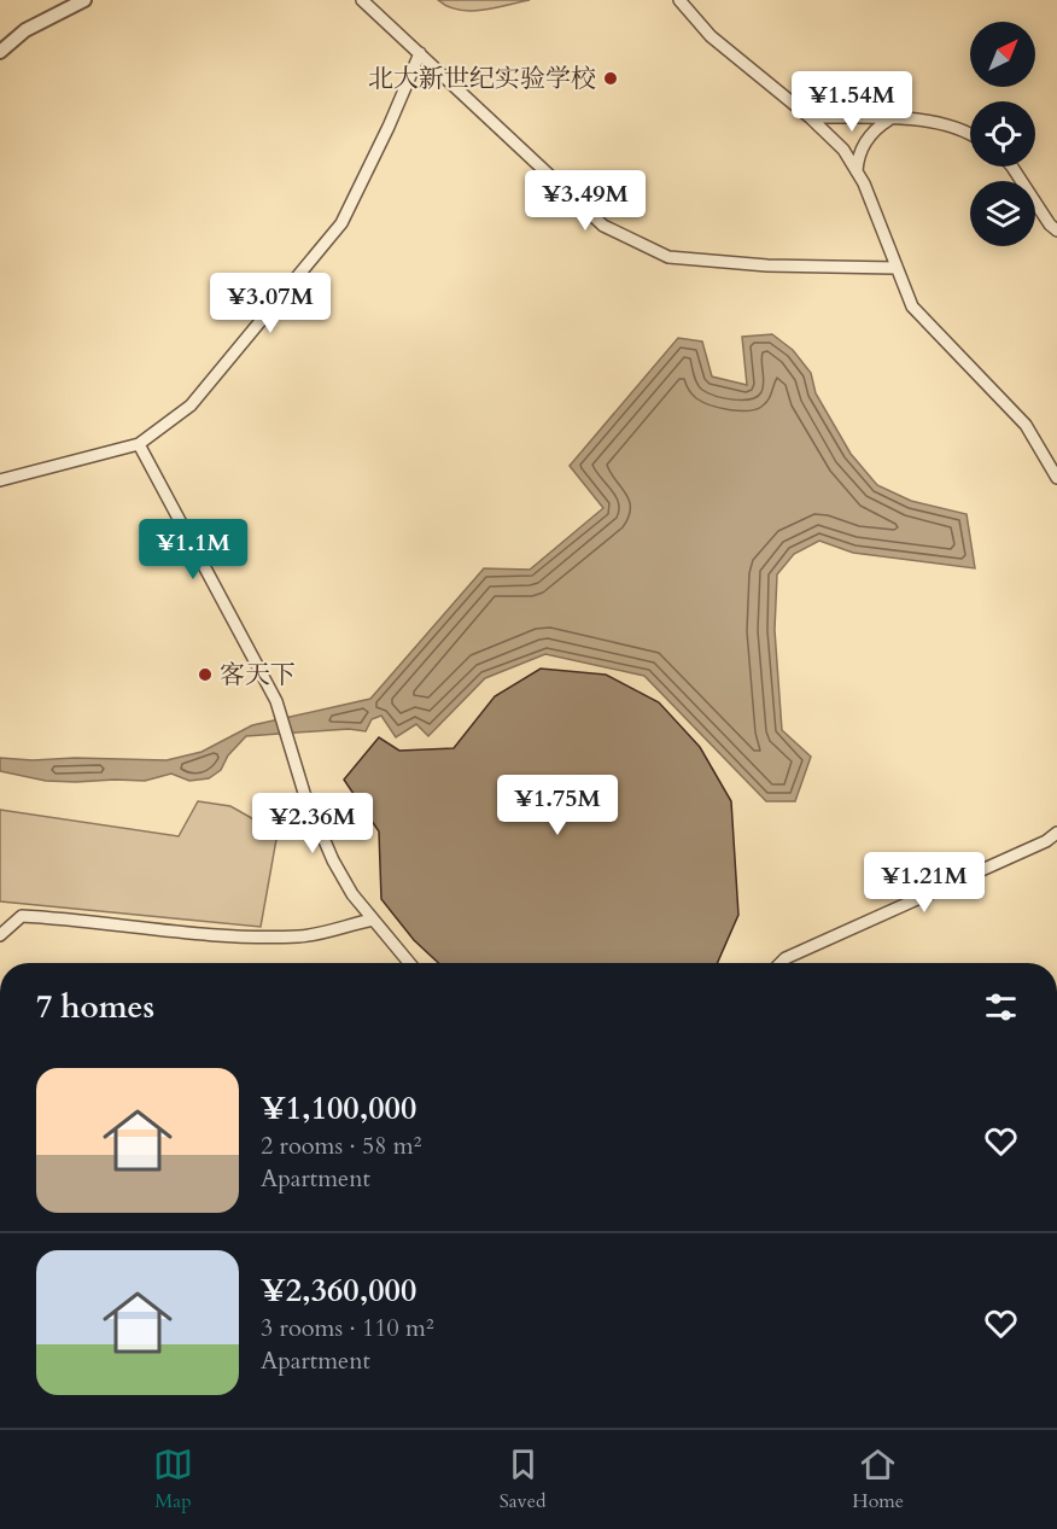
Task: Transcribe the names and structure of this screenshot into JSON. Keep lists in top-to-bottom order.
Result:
{
  "places": ["北大新世纪实验学校", "客天下"],
  "north": "top right",
  "page": {
    "price": [
      "¥1.54M",
      "¥3.49M",
      "¥3.07M",
      "¥1.1M",
      "¥1.75M",
      "¥2.36M",
      "¥1.21M"
    ],
    "heading": "7 homes",
    "list": [
      {
        "name": "¥1,100,000",
        "note": "2 rooms · 58 m² · Apartment"
      },
      {
        "name": "¥2,360,000",
        "note": "3 rooms · 110 m² · Apartment"
      }
    ],
    "tabs": ["Map", "Saved", "Home"]
  }
}
